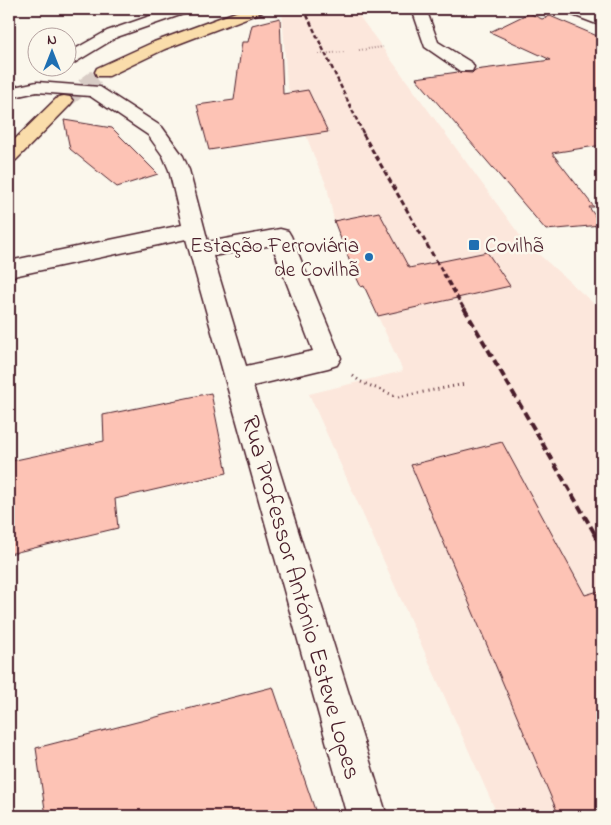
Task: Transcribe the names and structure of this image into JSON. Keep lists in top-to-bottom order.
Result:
{
  "streets": {
    "street": ["Rua Professor António Esteve Lopes"]
  },
  "places": {
    "transit": ["Covilhã"],
    "other": ["Estação Ferroviária de Covilhã"]
  },
  "north": "top"
}
